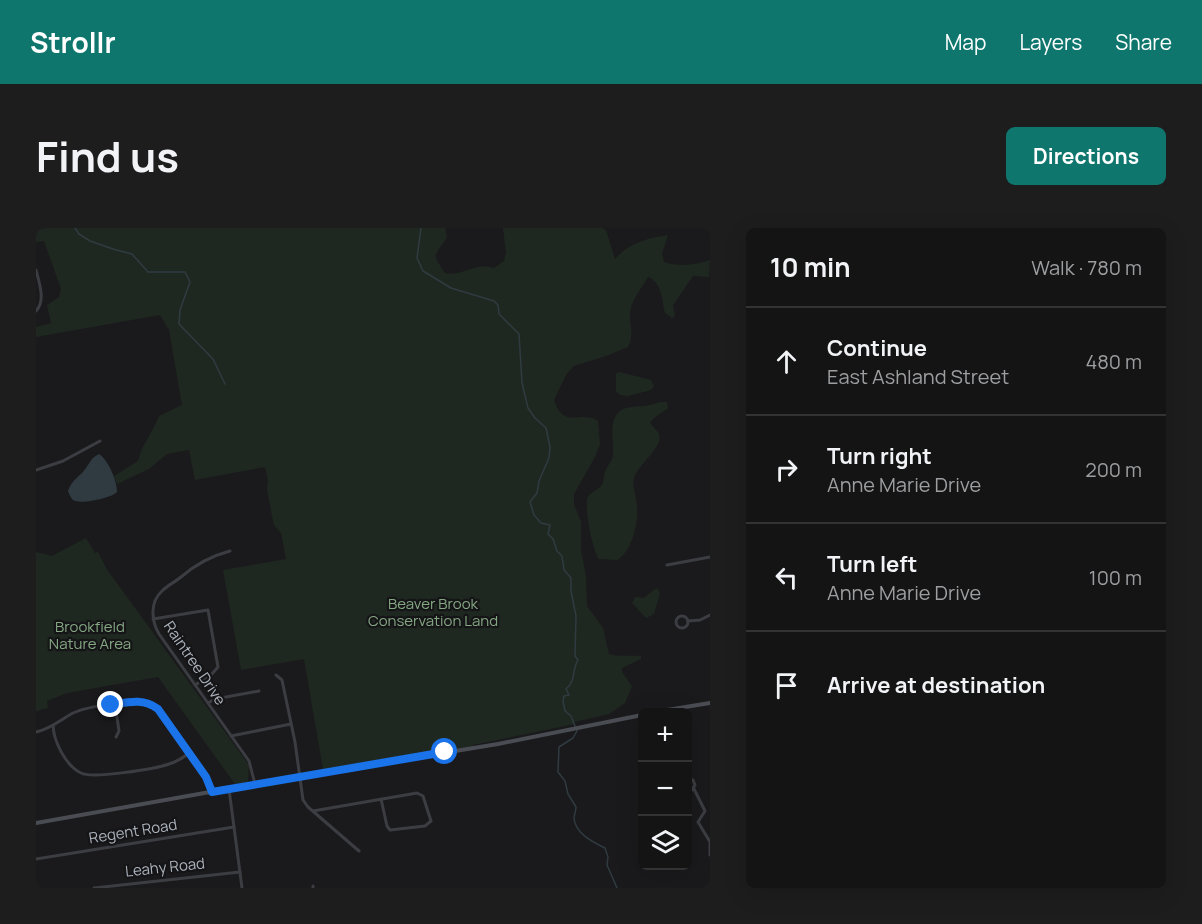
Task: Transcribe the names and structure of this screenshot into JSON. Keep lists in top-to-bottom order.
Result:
{
  "streets": {
    "street": ["Raintree Drive", "Regent Road", "Leahy Road"]
  },
  "parks": ["Beaver Brook Conservation Land", "Brookfield Nature Area"],
  "page": {
    "header": "Strollr",
    "nav": ["Map", "Layers", "Share"],
    "title": "Find us",
    "buttons": "Directions",
    "heading": ["10 min", "Walk · 780 m"],
    "list": [
      ["Continue", "East Ashland Street", "480 m"],
      ["Turn right", "Anne Marie Drive", "200 m"],
      ["Turn left", "Anne Marie Drive", "100 m"],
      "Arrive at destination"
    ],
    "map_buttons": ["+", "−"]
  }
}
